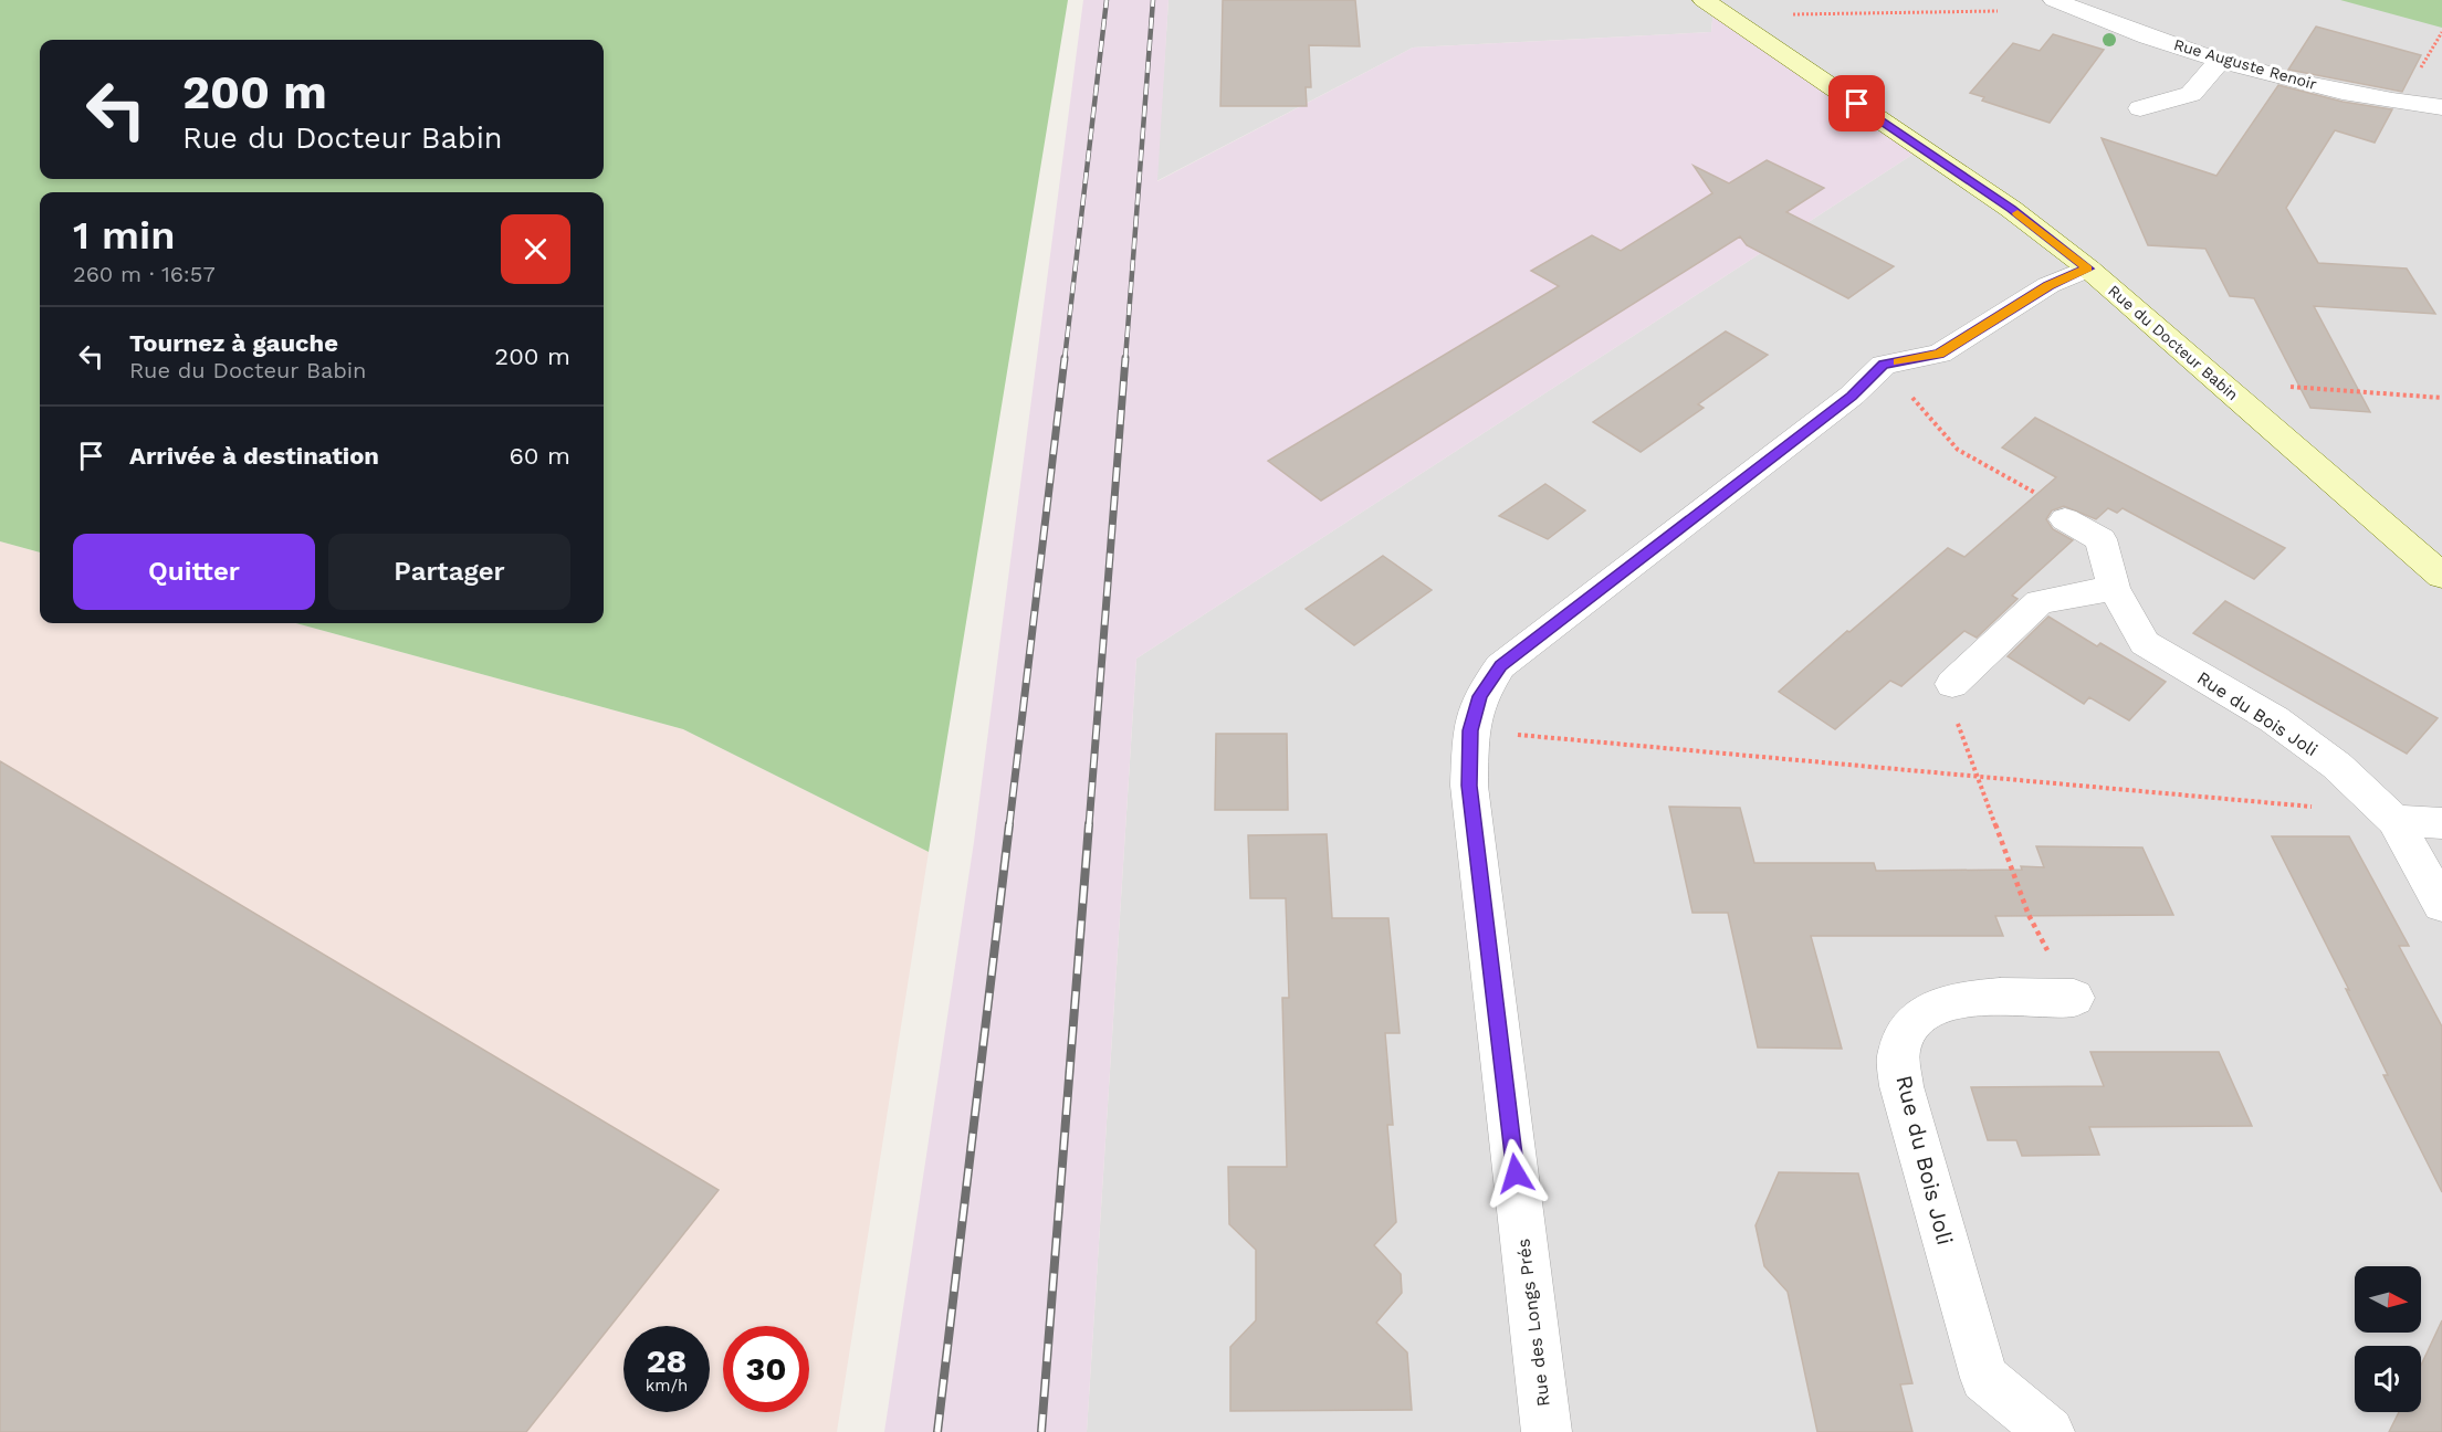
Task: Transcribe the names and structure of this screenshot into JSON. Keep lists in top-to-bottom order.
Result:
{
  "streets": {
    "main road": ["Rue du Docteur Babin"],
    "street": ["Rue Auguste Renoir", "Rue du Bois Joli", "Rue des Longs Prés"]
  },
  "north": "right",
  "page": {
    "turn": ["200 m", "Rue du Docteur Babin"],
    "heading": ["1 min", "260 m · 16:57"],
    "list": [
      {
        "name": "Tournez à gauche",
        "note": "Rue du Docteur Babin",
        "value": "200 m"
      },
      {
        "name": "Arrivée à destination",
        "value": "60 m"
      }
    ],
    "buttons": ["Quitter", "Partager"],
    "speed": "28 km/h",
    "limit": "30"
  }
}
